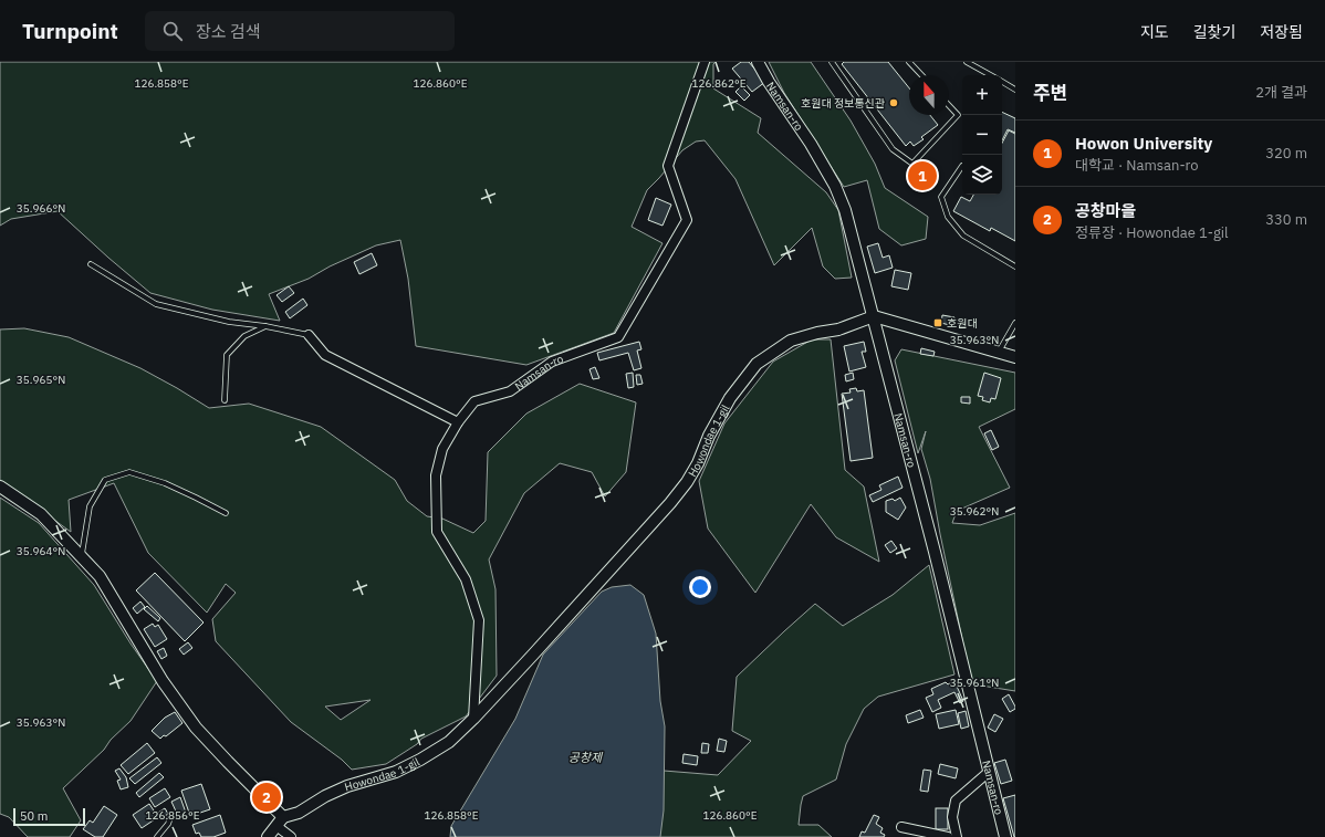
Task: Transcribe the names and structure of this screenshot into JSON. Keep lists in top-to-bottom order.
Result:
{
  "streets": {
    "street": ["Namsan-ro", "Howondae 1-gil"]
  },
  "crossings": [
    ["Namsan-ro", "Howondae 1-gil"]
  ],
  "water": ["공창제"],
  "places": {
    "other": ["호원대 정보통신관"],
    "transit": ["호원대"]
  },
  "scale_bar": "50 m",
  "north": "top",
  "page": {
    "header": "Turnpoint",
    "search": "장소 검색",
    "nav": ["지도", "길찾기", "저장됨"],
    "heading": ["주변", "2개 결과"],
    "map_buttons": ["+", "−"],
    "list": [
      {
        "mark": "1",
        "name": "Howon University",
        "note": "대학교 · Namsan-ro",
        "value": "320 m"
      },
      {
        "mark": "2",
        "name": "공창마을",
        "note": "정류장 · Howondae 1-gil",
        "value": "330 m"
      }
    ],
    "pins": ["1", "2"],
    "scale": "50 m"
  },
  "coordinates": [
    "126.858°E",
    "126.860°E",
    "126.862°E",
    "35.966°N",
    "35.963°N",
    "35.965°N",
    "35.962°N",
    "35.964°N",
    "35.961°N",
    "126.856°E"
  ]
}
